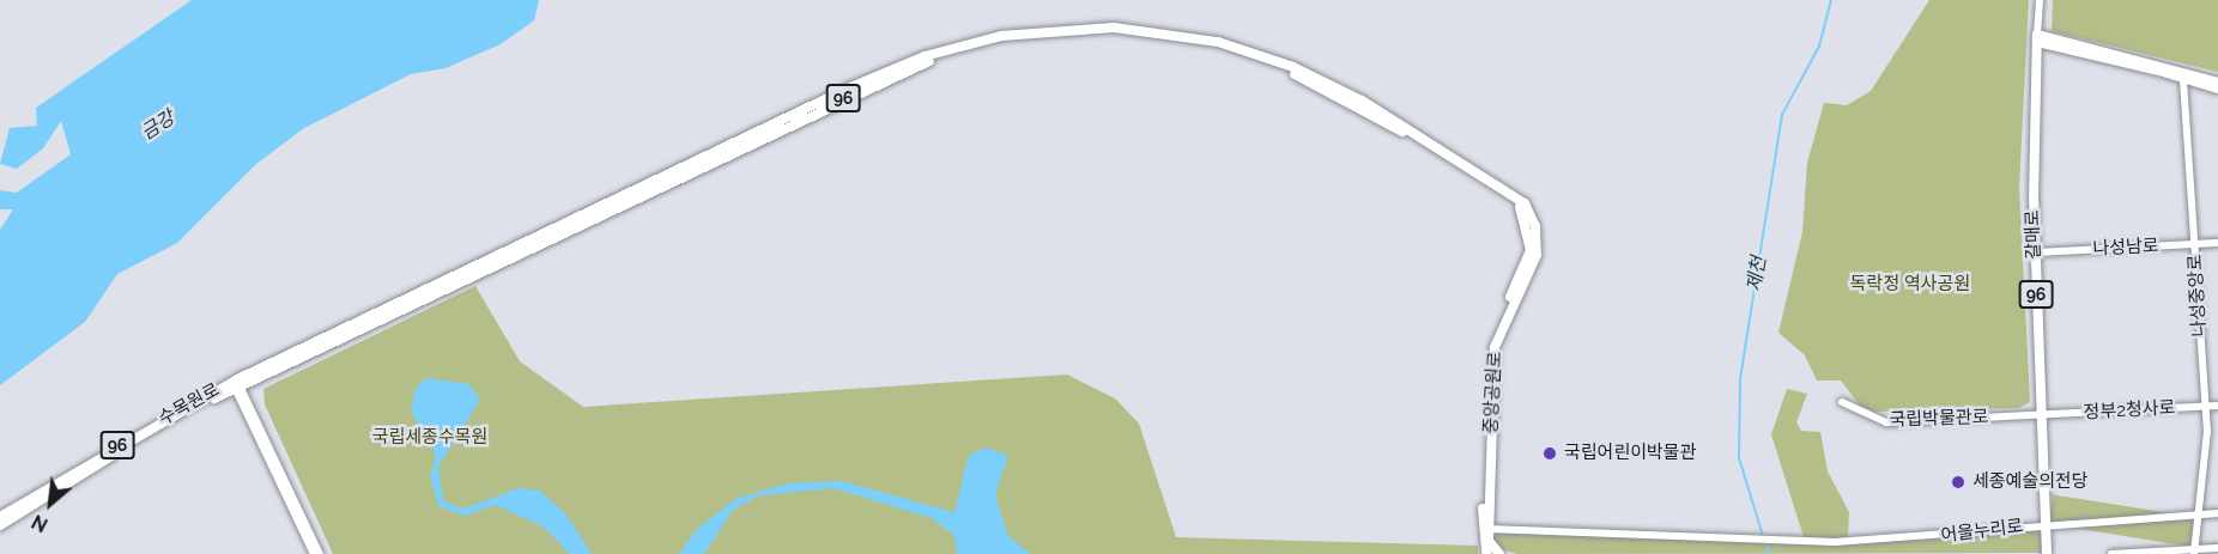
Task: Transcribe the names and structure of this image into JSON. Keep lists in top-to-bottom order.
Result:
{
  "streets": {
    "main road": [
      "96",
      "갈매로",
      "중앙공원로",
      "수목원로"
    ],
    "street": [
      "나성남로",
      "나성중앙로",
      "정부2청사로",
      "국립박물관로",
      "어울누리로"
    ]
  },
  "crossings": [
    ["96", "중앙공원로"],
    ["96", "수목원로"],
    ["갈매로", "나성남로"],
    ["갈매로", "정부2청사로"],
    ["갈매로", "국립박물관로"],
    ["갈매로", "어울누리로"],
    ["나성남로", "나성중앙로"],
    ["나성중앙로", "정부2청사로"],
    ["나성중앙로", "어울누리로"],
    ["중앙공원로", "어울누리로"],
    ["정부2청사로", "국립박물관로"]
  ],
  "water": ["금강", "제천"],
  "parks": ["독락정 역사공원", "국립세종수목원"],
  "places": ["국립어린이박물관", "세종예술의전당"],
  "north": "bottom left"
}
